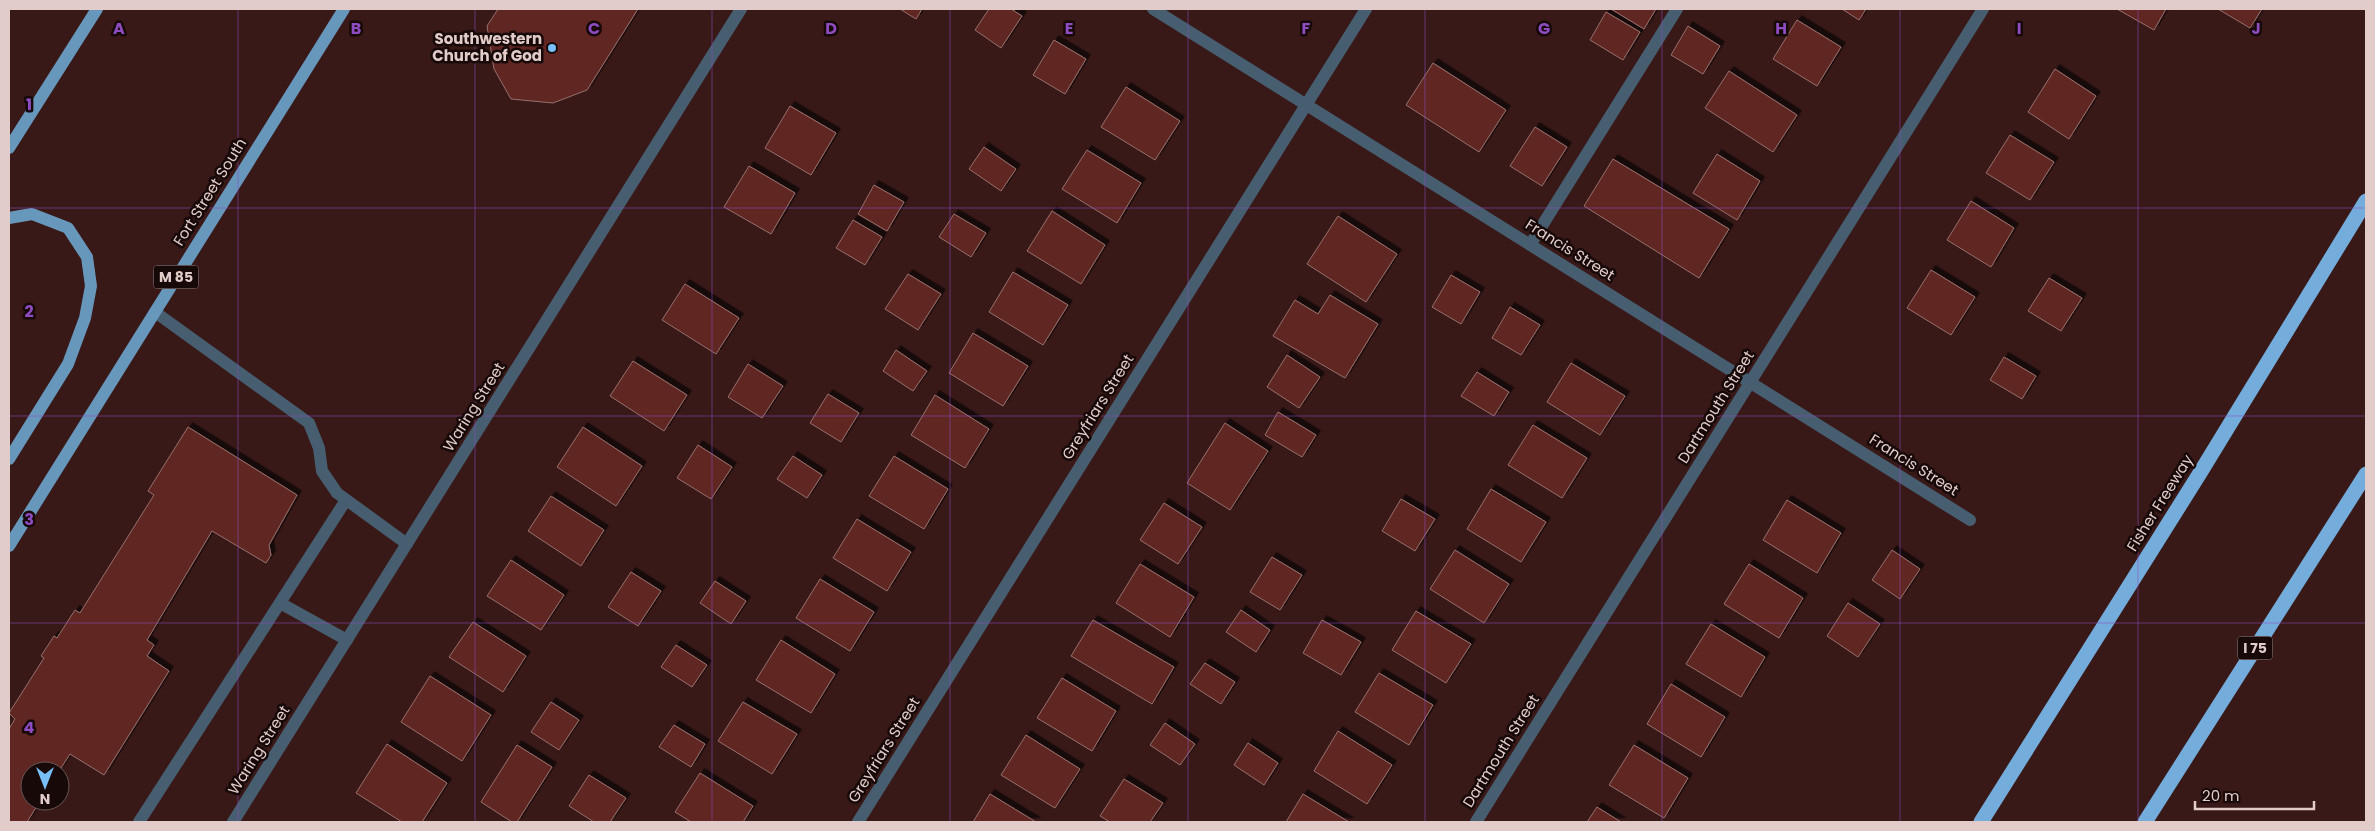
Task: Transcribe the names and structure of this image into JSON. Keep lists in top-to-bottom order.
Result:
{
  "streets": {
    "highway": ["Fisher Freeway", "I 75"],
    "main road": ["Fort Street South", "M 85"],
    "street": [
      "Francis Street",
      "Waring Street",
      "Greyfriars Street",
      "Dartmouth Street"
    ]
  },
  "crossings": [
    ["Francis Street", "Greyfriars Street"],
    ["Francis Street", "Dartmouth Street"]
  ],
  "places": ["Southwestern Church of God"],
  "scale_bar": "20 m",
  "north": "bottom",
  "grid": {
    "columns": [
      "A",
      "B",
      "C",
      "D",
      "E",
      "F",
      "G",
      "H",
      "I",
      "J"
    ],
    "rows": [
      "1",
      "2",
      "3",
      "4"
    ]
  }
}
